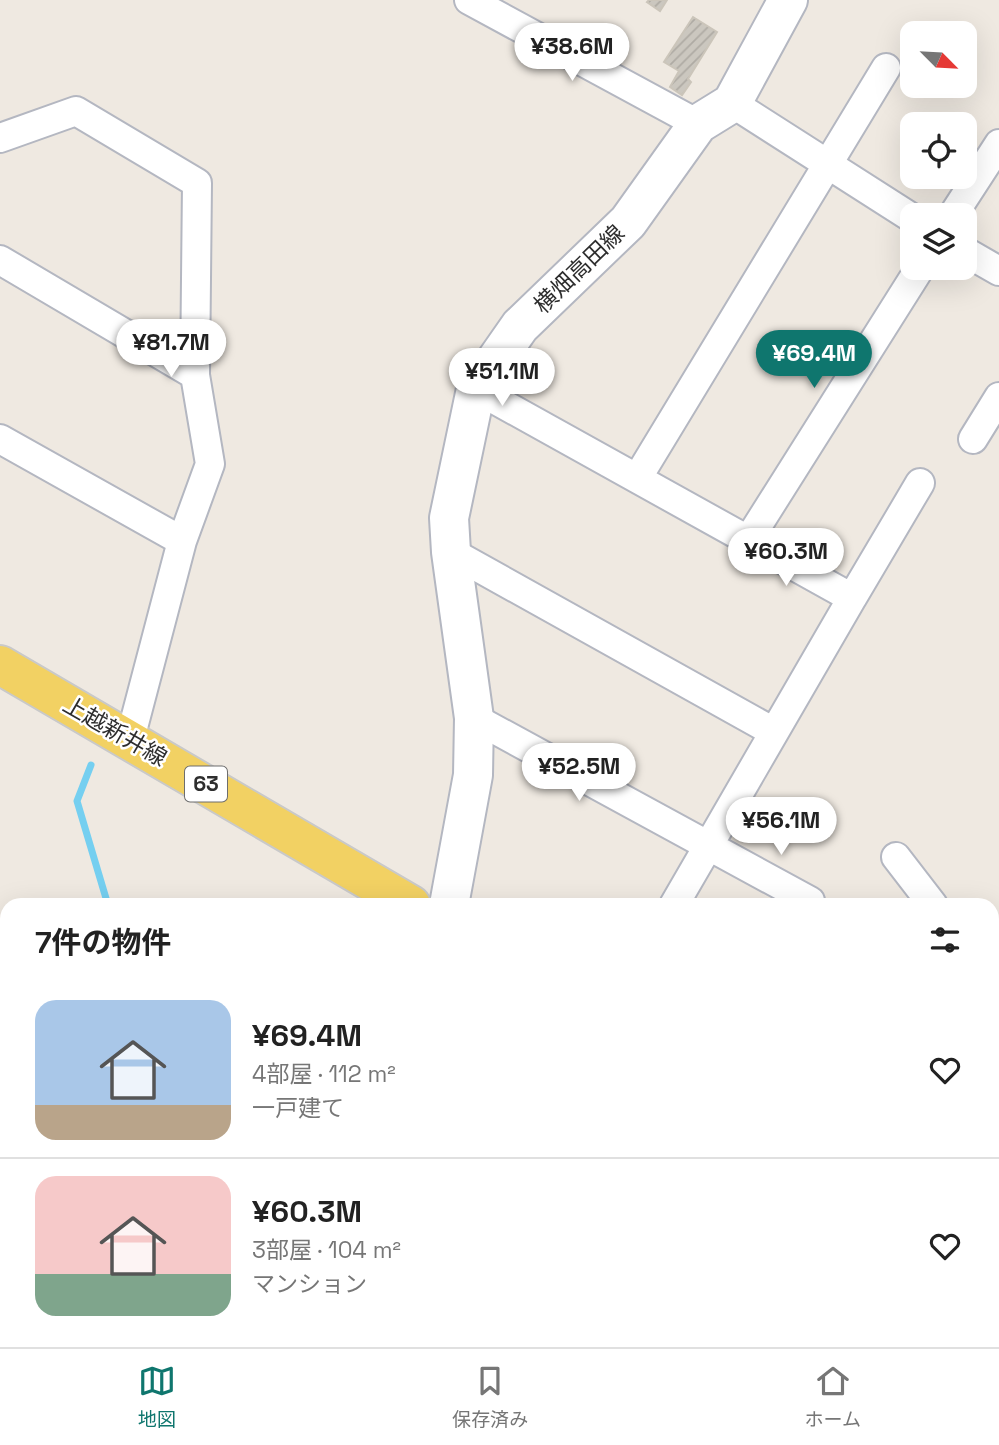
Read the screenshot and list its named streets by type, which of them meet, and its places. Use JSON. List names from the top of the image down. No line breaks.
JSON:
{"streets":{"main road":["横畑高田線","上越新井線","63"]},"north":"bottom right","page":{"price":["¥38.6M","¥81.7M","¥69.4M","¥51.1M","¥60.3M","¥52.5M","¥56.1M"],"heading":"7件の物件","list":[{"name":"¥69.4M","note":"4部屋 · 112 m² · 一戸建て"},{"name":"¥60.3M","note":"3部屋 · 104 m² · マンション"}],"tabs":["地図","保存済み","ホーム"]}}
